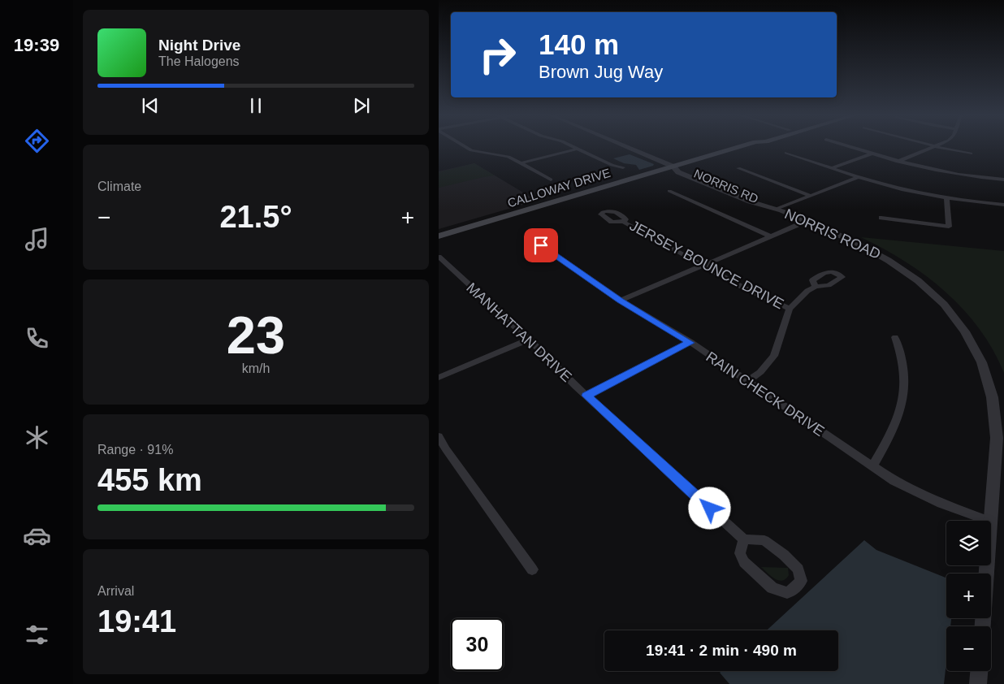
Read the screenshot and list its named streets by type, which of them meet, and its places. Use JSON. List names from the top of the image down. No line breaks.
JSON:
{"streets":{"main road":["CALLOWAY DRIVE"],"street":["NORRIS ROAD","JERSEY BOUNCE DRIVE","MANHATTAN DRIVE","RAIN CHECK DRIVE"]},"crossings":[["CALLOWAY DRIVE","NORRIS ROAD"]],"page":{"tabs":"19:39","turn":["140 m","Brown Jug Way"],"song":["Night Drive","The Halogens"],"tile":["Climate",["23","km/h"],["Range · 91%","455 km"],["Arrival","19:41"]],"heat":["−","21.5°","+"],"map_buttons":["+","−"],"limit":"30","trip":"19:41 · 2 min · 490 m"}}
